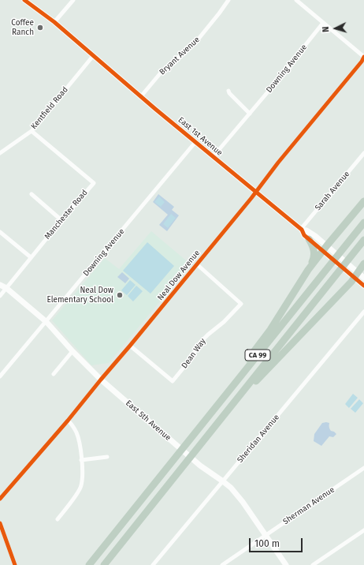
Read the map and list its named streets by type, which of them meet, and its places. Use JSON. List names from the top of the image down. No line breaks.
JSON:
{"streets":{"highway":["CA 99"],"street":["Bryant Avenue","Downing Avenue","Kentfield Road","East 1st Avenue","Sarah Avenue","Manchester Road","Neal Dow Avenue","Dean Way","East 5th Avenue","Sheridan Avenue","Sherman Avenue"]},"crossings":[["Bryant Avenue","East 1st Avenue"],["Downing Avenue","East 1st Avenue"],["Downing Avenue","East 5th Avenue"],["Kentfield Road","East 1st Avenue"],["Kentfield Road","Manchester Road"],["East 1st Avenue","Sarah Avenue"],["East 1st Avenue","Neal Dow Avenue"],["Manchester Road","East 5th Avenue"],["Neal Dow Avenue","Dean Way"],["Neal Dow Avenue","East 5th Avenue"],["East 5th Avenue","Sheridan Avenue"],["East 5th Avenue","Sherman Avenue"]],"places":["Coffee Ranch","Neal Dow Elementary School"],"scale_bar":"100 m","north":"left"}
